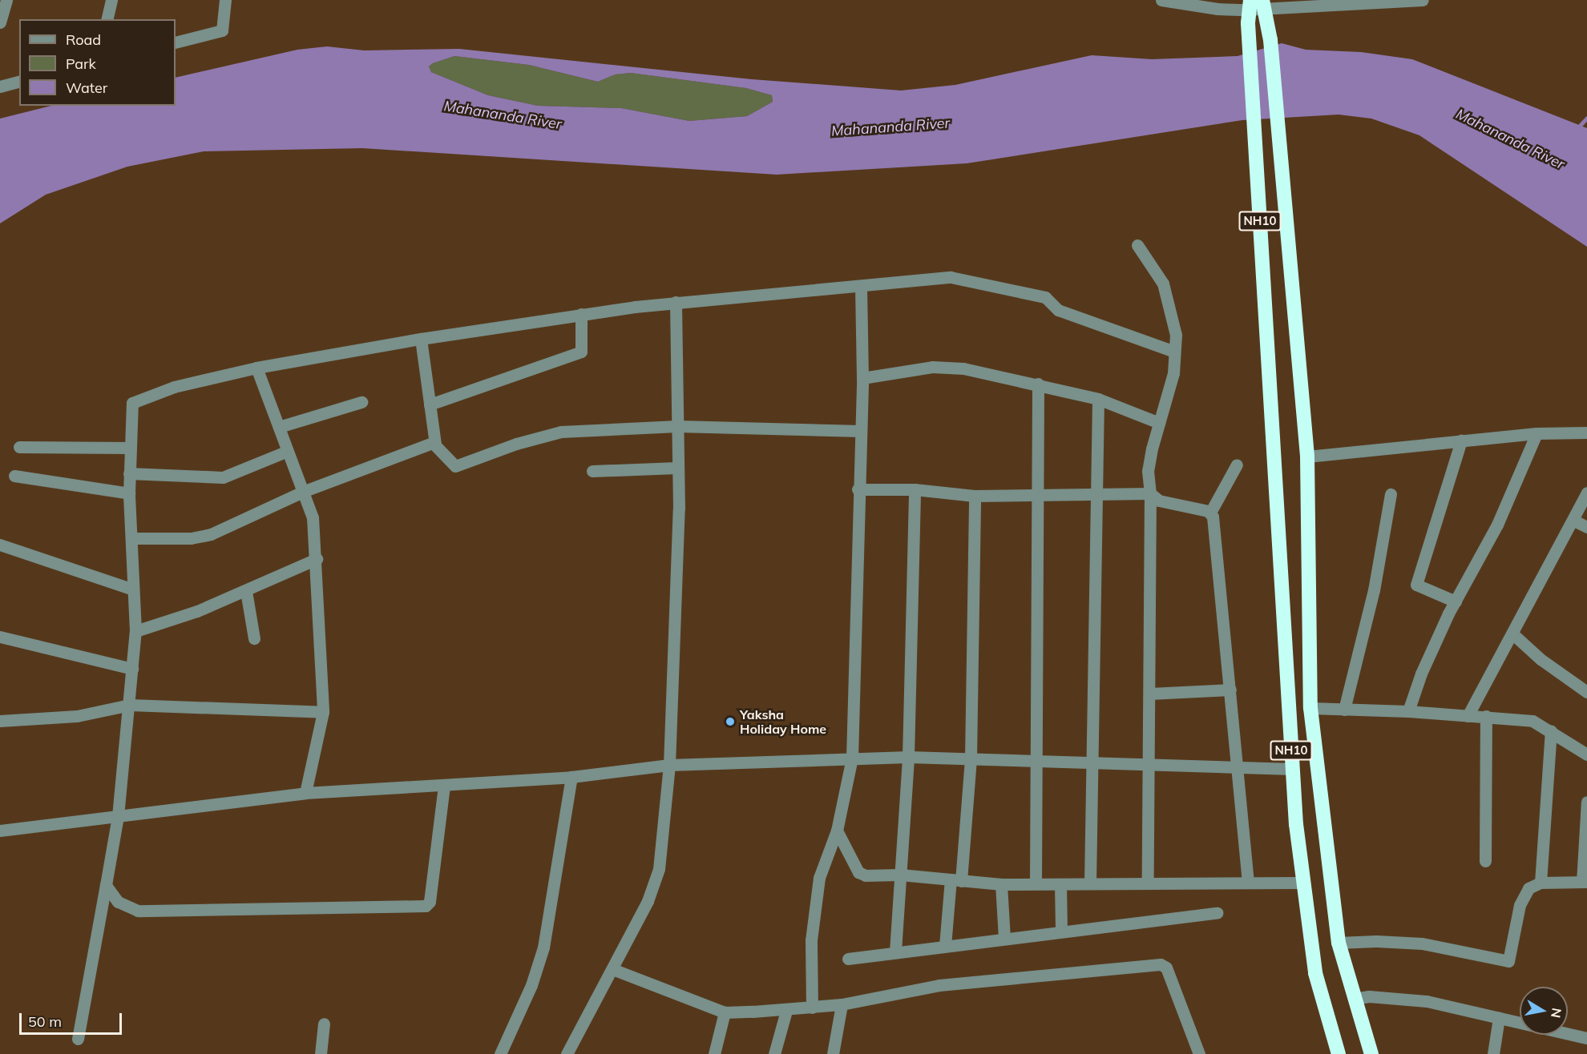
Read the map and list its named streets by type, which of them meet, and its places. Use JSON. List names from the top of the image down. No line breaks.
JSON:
{"streets":{"highway":["NH10"]},"water":["Mahananda River"],"places":["Yaksha Holiday Home"],"legend":["Road","Park","Water"],"scale_bar":"50 m","north":"right"}
